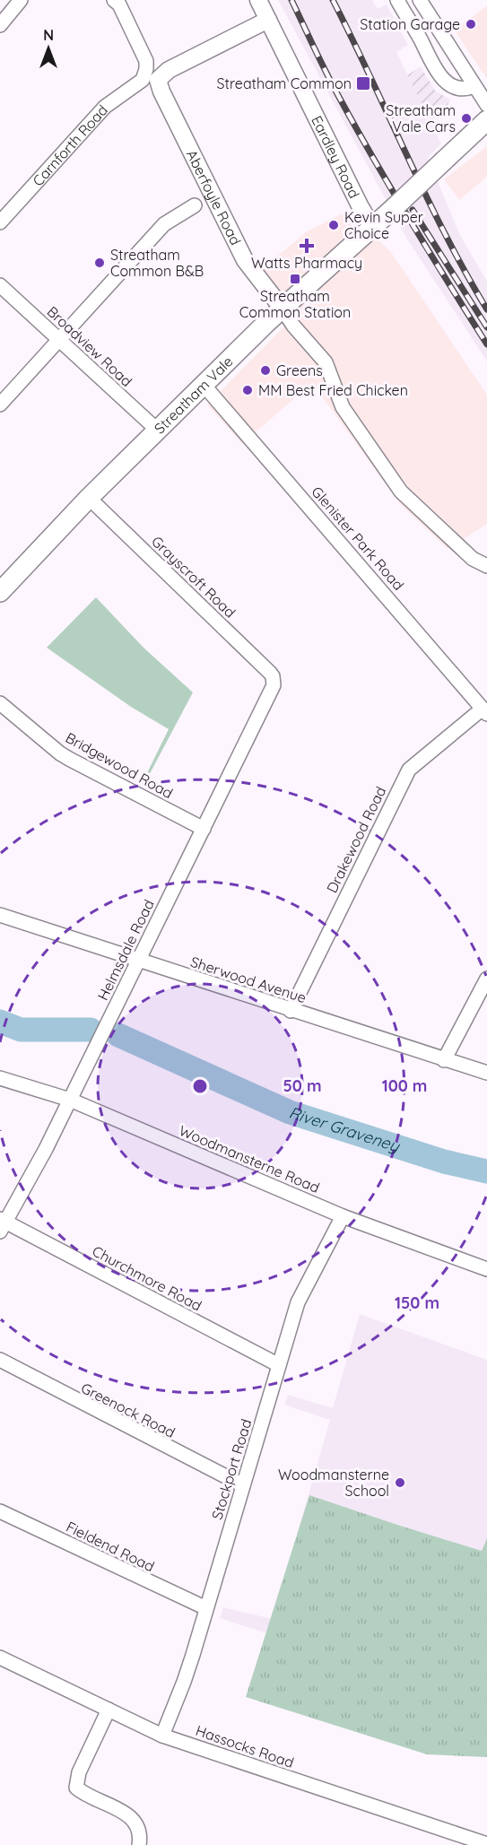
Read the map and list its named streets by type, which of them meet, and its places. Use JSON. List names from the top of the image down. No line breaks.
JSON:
{"streets":{"main road":["Streatham Vale"],"street":["Carnforth Road","Eardley Road","Aberfoyle Road","Broadview Road","Glenister Park Road","Grayscroft Road","Bridgewood Road","Drakewood Road","Helmsdale Road","Sherwood Avenue","Woodmansterne Road","Churchmore Road","Greenock Road","Stockport Road","Fieldend Road","Hassocks Road"]},"crossings":[["Carnforth Road","Eardley Road"],["Carnforth Road","Aberfoyle Road"],["Eardley Road","Streatham Vale"],["Aberfoyle Road","Streatham Vale"],["Broadview Road","Streatham Vale"],["Streatham Vale","Glenister Park Road"],["Streatham Vale","Grayscroft Road"],["Glenister Park Road","Drakewood Road"],["Grayscroft Road","Helmsdale Road"],["Bridgewood Road","Helmsdale Road"],["Drakewood Road","Sherwood Avenue"],["Helmsdale Road","Sherwood Avenue"],["Helmsdale Road","Woodmansterne Road"],["Helmsdale Road","Churchmore Road"],["Woodmansterne Road","Stockport Road"],["Churchmore Road","Stockport Road"],["Greenock Road","Stockport Road"],["Stockport Road","Fieldend Road"],["Stockport Road","Hassocks Road"]],"water":["River Graveney"],"places":{"other":["Station Garage","Streatham Vale Cars","Kevin Super Choice","Streatham Common B&B","Greens","MM Best Fried Chicken","Woodmansterne School"],"transit":["Streatham Common","Streatham Common Station"],"health":["Watts Pharmacy"]},"north":"top","rings":["50 m","100 m","150 m"]}
